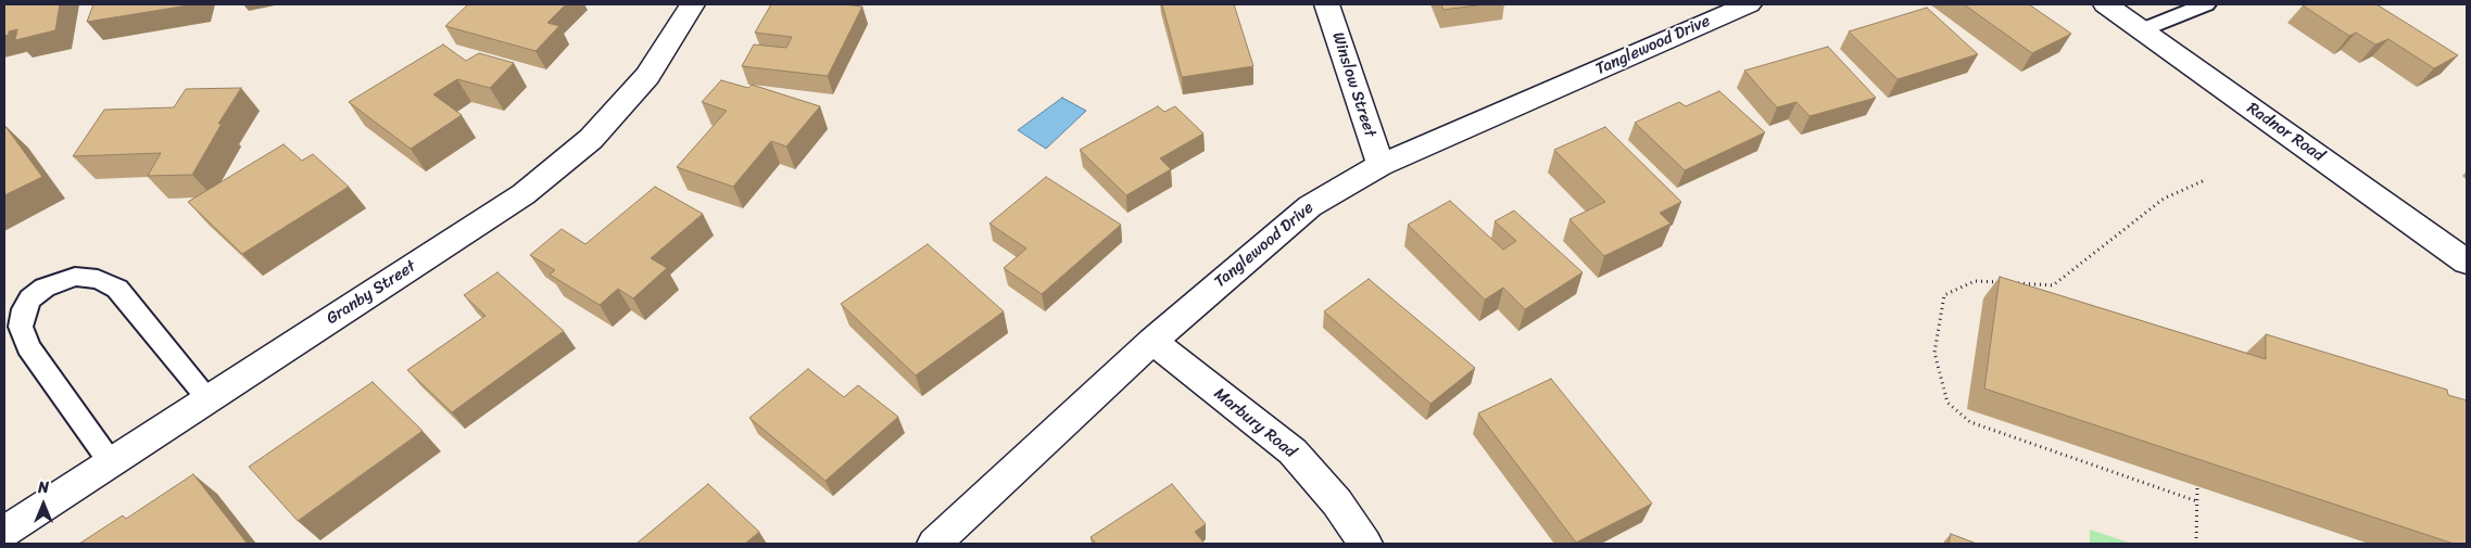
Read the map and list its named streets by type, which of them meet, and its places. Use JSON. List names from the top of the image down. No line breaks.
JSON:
{"streets":{"street":["Tanglewood Drive","Winslow Street","Radnor Road","Granby Street","Marbury Road"]},"crossings":[["Tanglewood Drive","Winslow Street"],["Tanglewood Drive","Marbury Road"]],"north":"top"}
